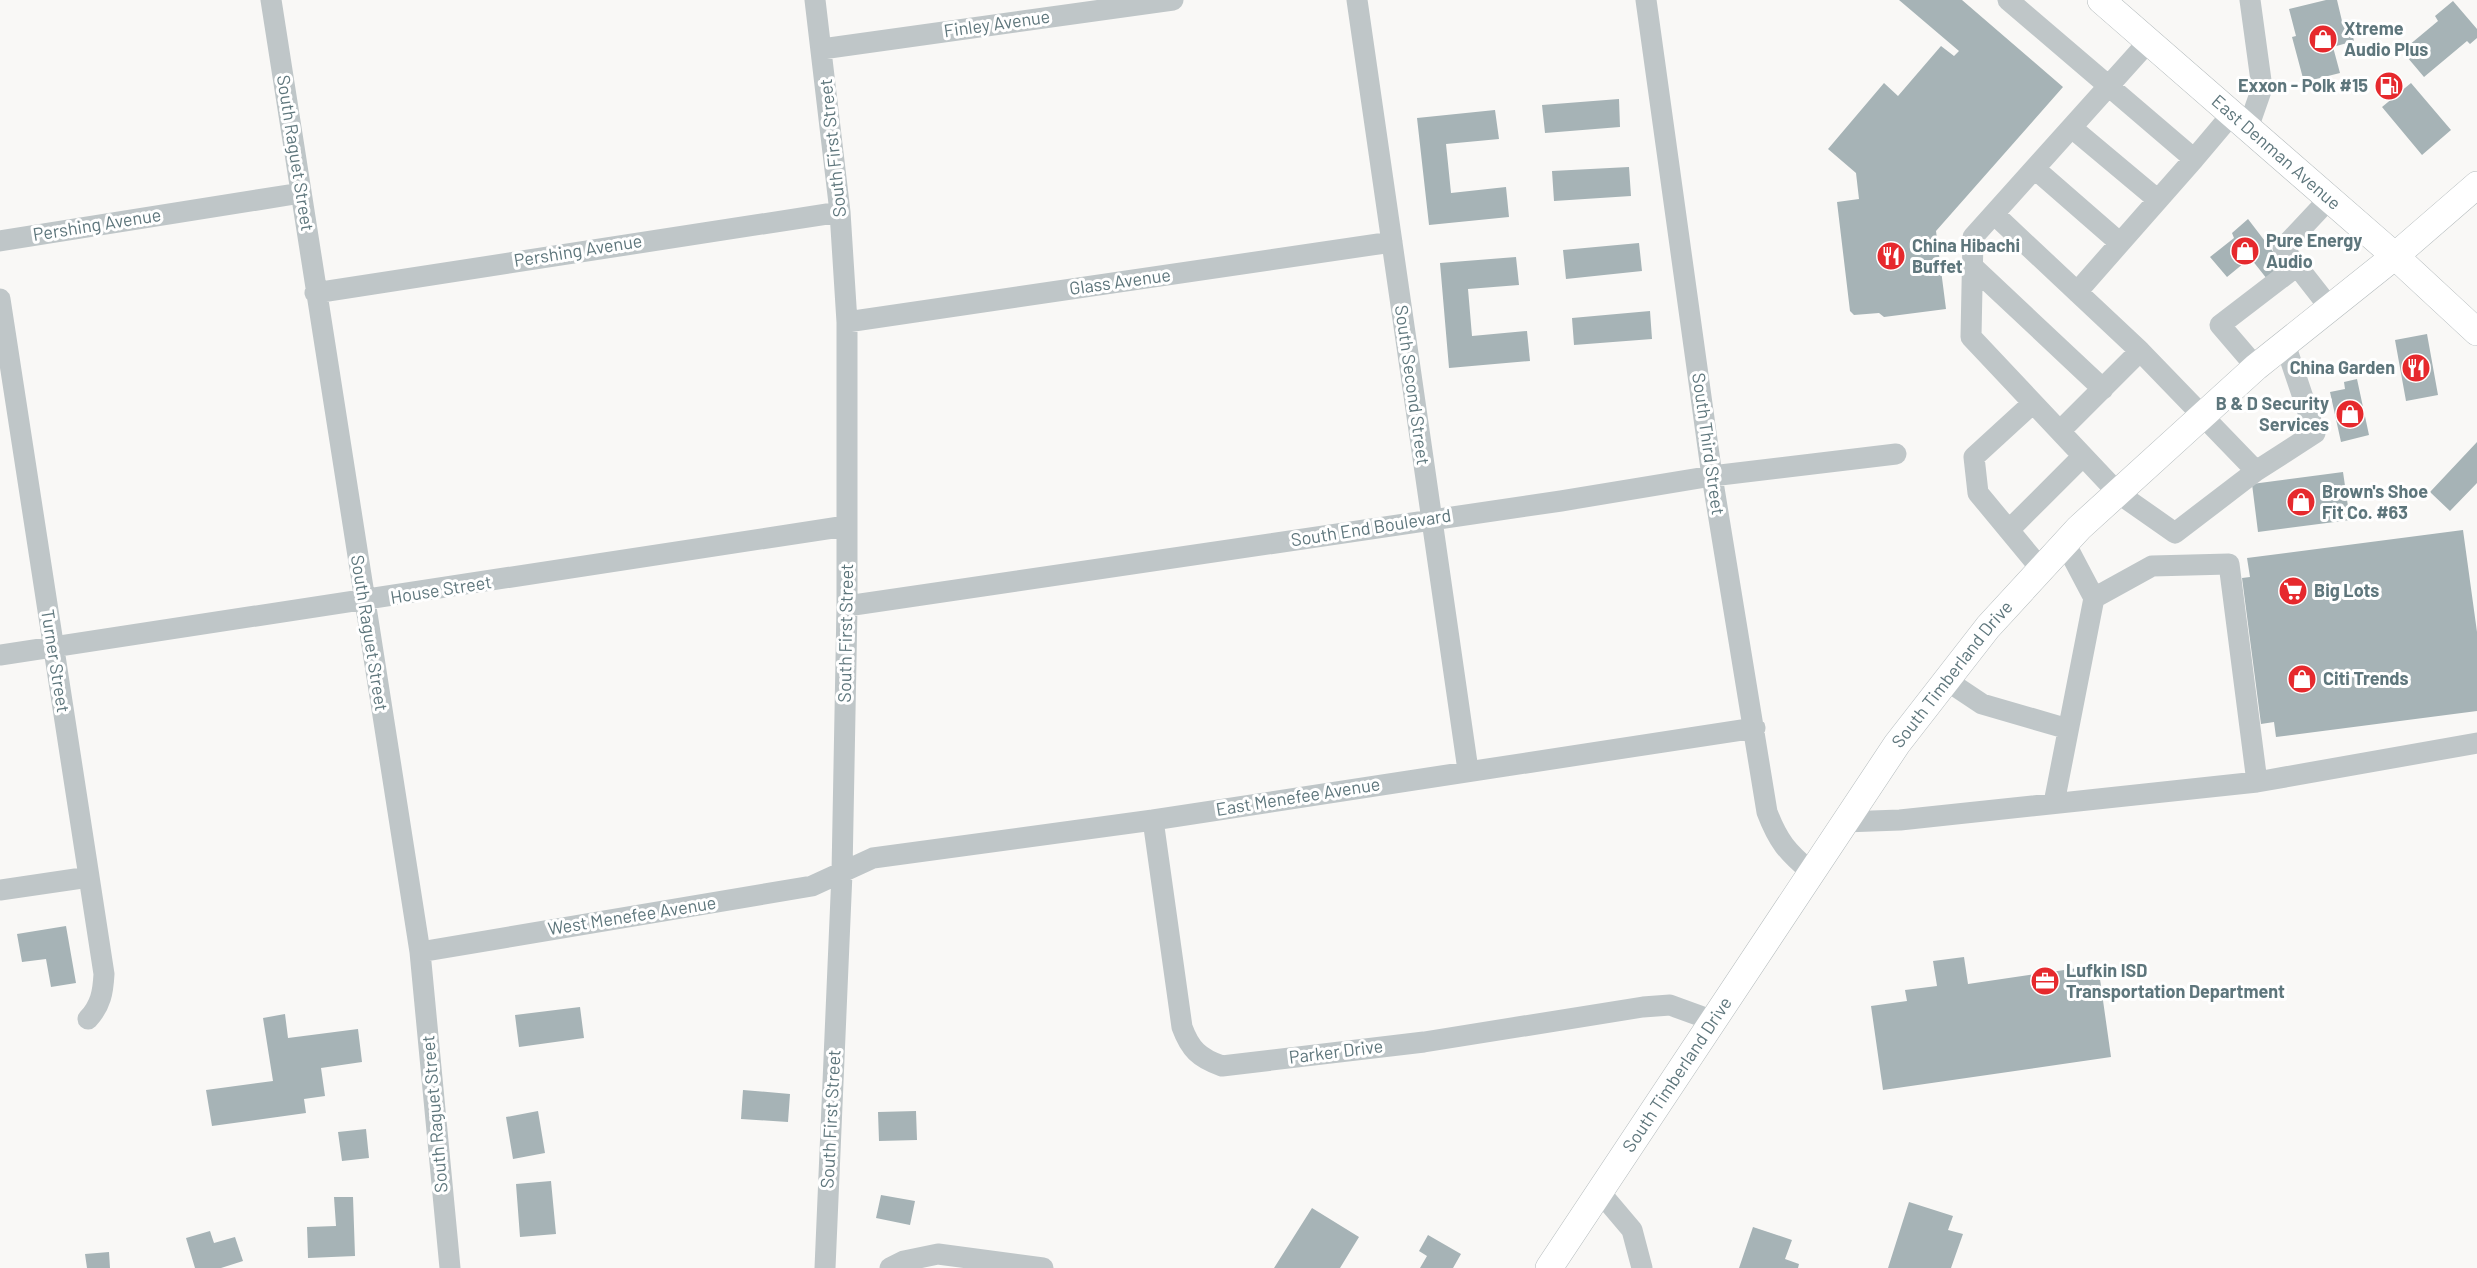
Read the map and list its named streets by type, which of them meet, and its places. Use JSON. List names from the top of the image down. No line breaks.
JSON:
{"streets":{"main road":["East Denman Avenue","South Timberland Drive"],"street":["Finley Avenue","South First Street","South Raguet Street","Pershing Avenue","Glass Avenue","South Second Street","South Third Street","South End Boulevard","House Street","Turner Street","East Menefee Avenue","West Menefee Avenue","Parker Drive"]},"crossings":[["Finley Avenue","South First Street"],["South First Street","Pershing Avenue"],["South First Street","Glass Avenue"],["South First Street","South End Boulevard"],["South First Street","House Street"],["South First Street","East Menefee Avenue"],["South First Street","West Menefee Avenue"],["South Raguet Street","Pershing Avenue"],["South Raguet Street","House Street"],["South Raguet Street","West Menefee Avenue"],["East Denman Avenue","South Timberland Drive"],["Glass Avenue","South Second Street"],["South Second Street","South End Boulevard"],["South Second Street","East Menefee Avenue"],["South Third Street","South End Boulevard"],["South Third Street","South Timberland Drive"],["South Third Street","East Menefee Avenue"],["House Street","Turner Street"],["South Timberland Drive","Parker Drive"],["East Menefee Avenue","West Menefee Avenue"],["East Menefee Avenue","Parker Drive"]],"places":{"shop":["Xtreme Audio Plus","Pure Energy Audio","B & D Security Services","Brown's Shoe Fit Co. #63","Citi Trends"],"fuel station":["Exxon - Polk #15"],"restaurant":["China Hibachi Buffet","China Garden"],"supermarket":["Big Lots"],"office":["Lufkin ISD Transportation Department"]}}
